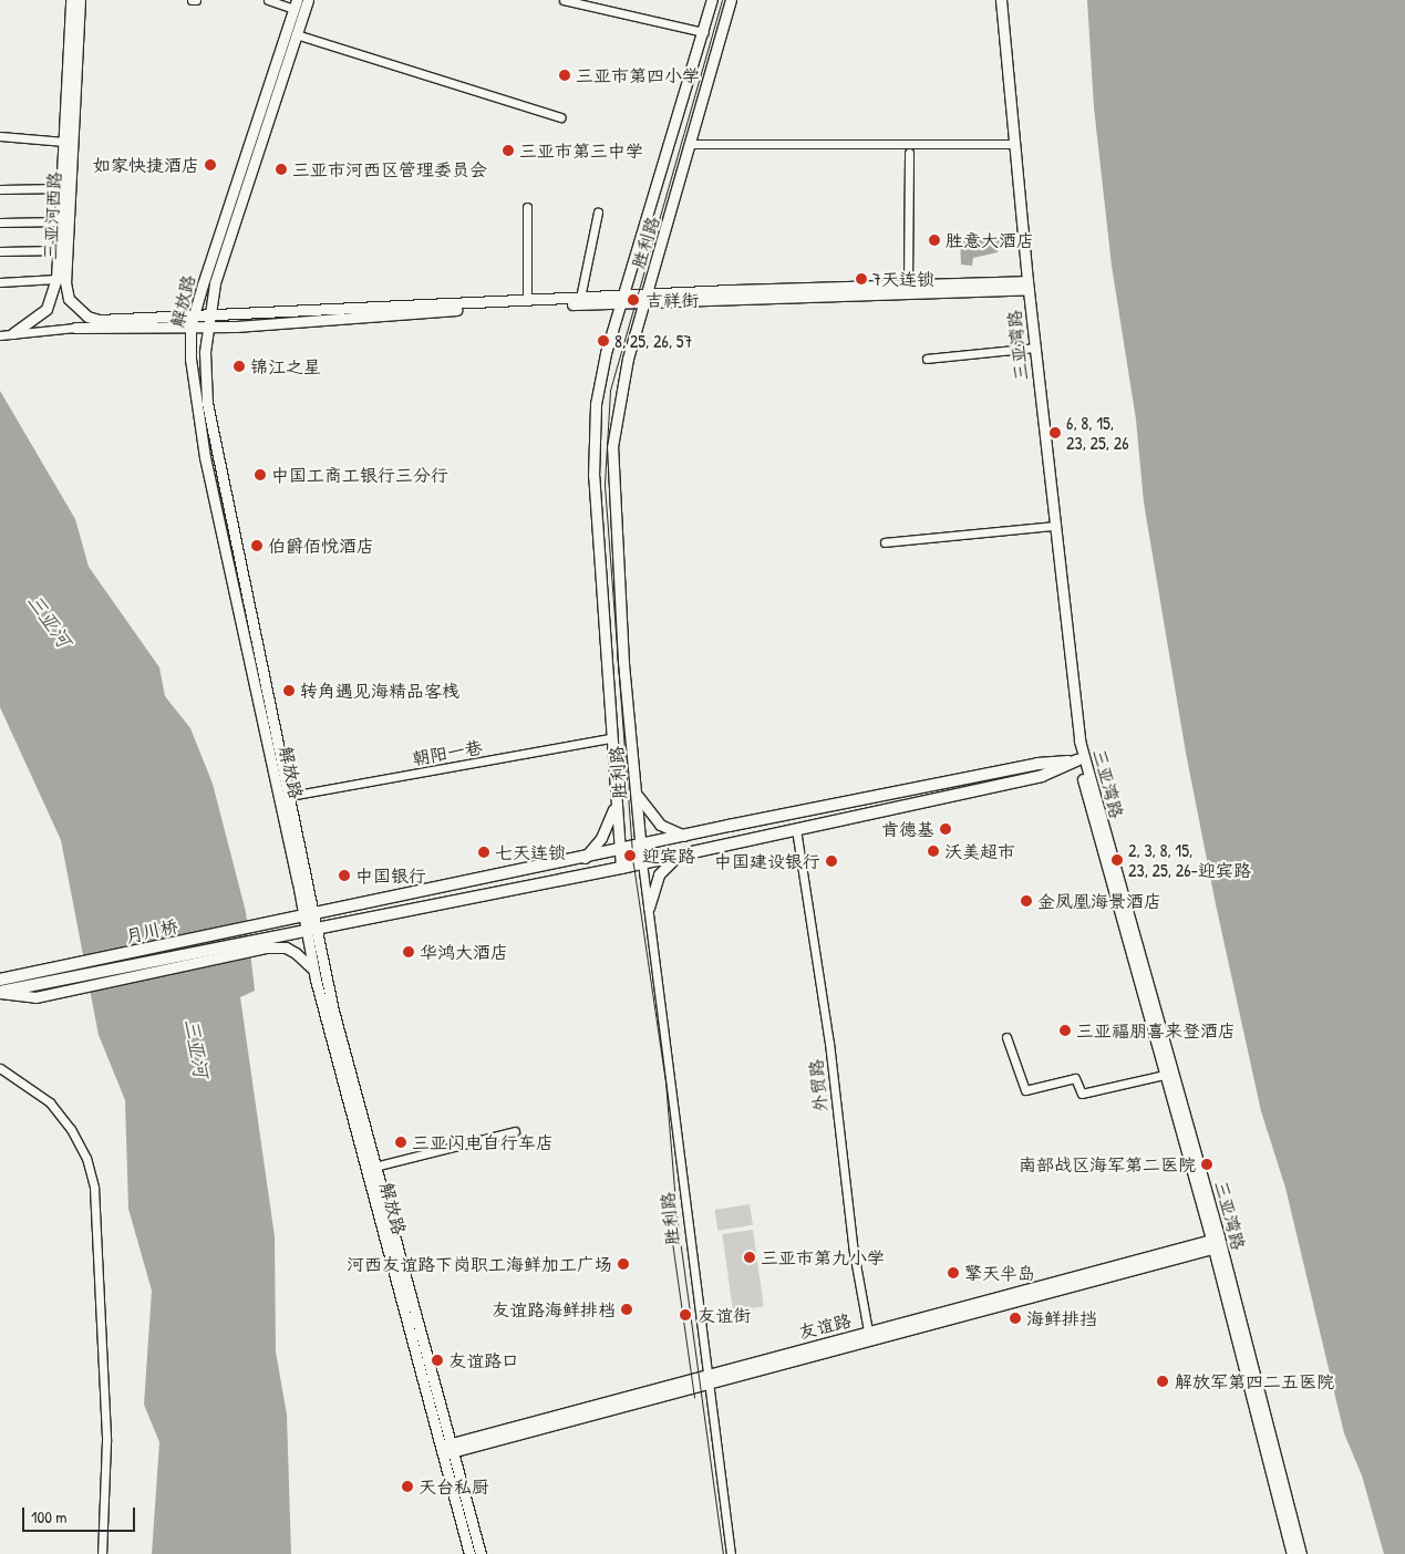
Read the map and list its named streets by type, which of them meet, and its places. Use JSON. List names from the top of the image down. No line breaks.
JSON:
{"streets":{"highway":["月川桥"],"main road":["三亚河西路","胜利路","解放路","三亚湾路","友谊路"],"street":["朝阳一巷","外贸路"]},"crossings":[["三亚河西路","解放路"],["胜利路","朝阳一巷"],["胜利路","友谊路"],["解放路","朝阳一巷"],["解放路","月川桥"],["解放路","友谊路"],["三亚湾路","友谊路"],["外贸路","友谊路"]],"water":["三亚河"],"places":["三亚市第四小学","三亚市第三中学","如家快捷酒店","三亚市河西区管理委员会","胜意大酒店","7天连锁","吉祥街","8, 25, 26, 57","锦江之星","6, 8, 15, 23, 25, 26","中国工商工银行三分行","伯爵佰悦酒店","转角遇见海精品客栈","肯德基","沃美超市","七天连锁","迎宾路","2, 3, 8, 15, 23, 25, 26-迎宾路","中国建设银行","中国银行","金凤凰海景酒店","华鸿大酒店","三亚福朋喜来登酒店","三亚闪电自行车店","南部战区海军第二医院","三亚市第九小学","河西友谊路下岗职工海鲜加工广场","擎天半岛","友谊路海鲜排档","友谊街","海鲜排挡","友谊路口","解放军第四二五医院","天台私厨"],"scale_bar":"100 m"}
